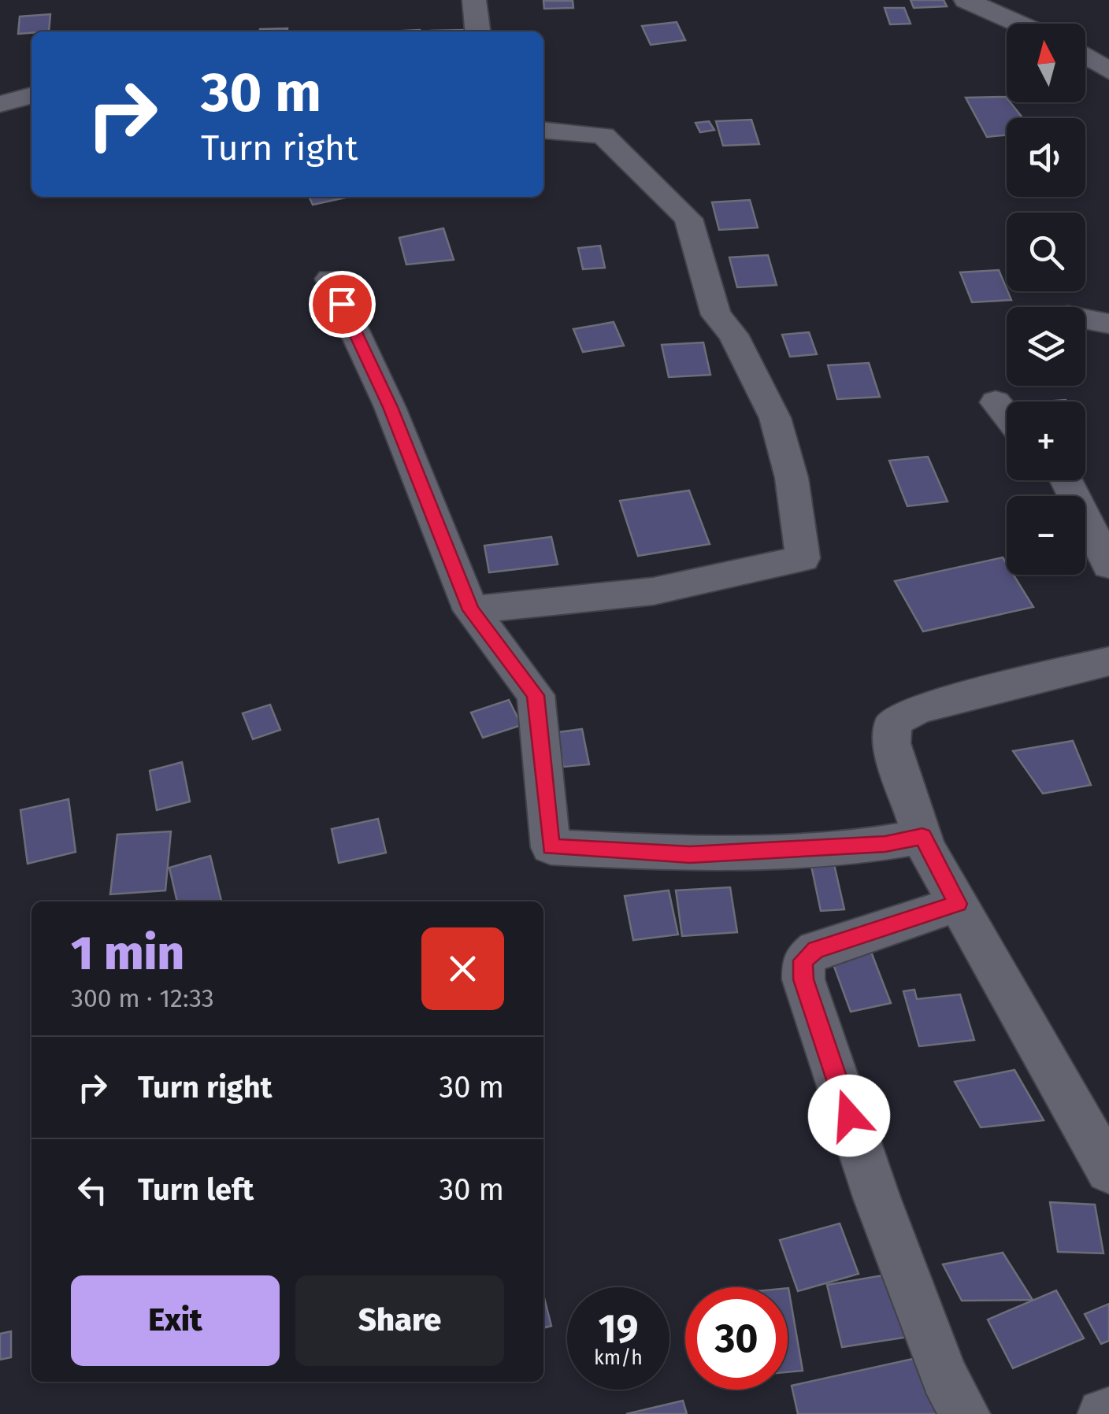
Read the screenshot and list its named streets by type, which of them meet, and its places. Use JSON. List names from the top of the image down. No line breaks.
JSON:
{"north":"top","page":{"map_buttons":["+","−"],"turn":["30 m","Turn right"],"heading":["1 min","300 m · 12:33"],"list":[{"name":"Turn right","value":"30 m"},{"name":"Turn left","value":"30 m"}],"buttons":["Exit","Share"],"speed":"19 km/h","limit":"30"}}
